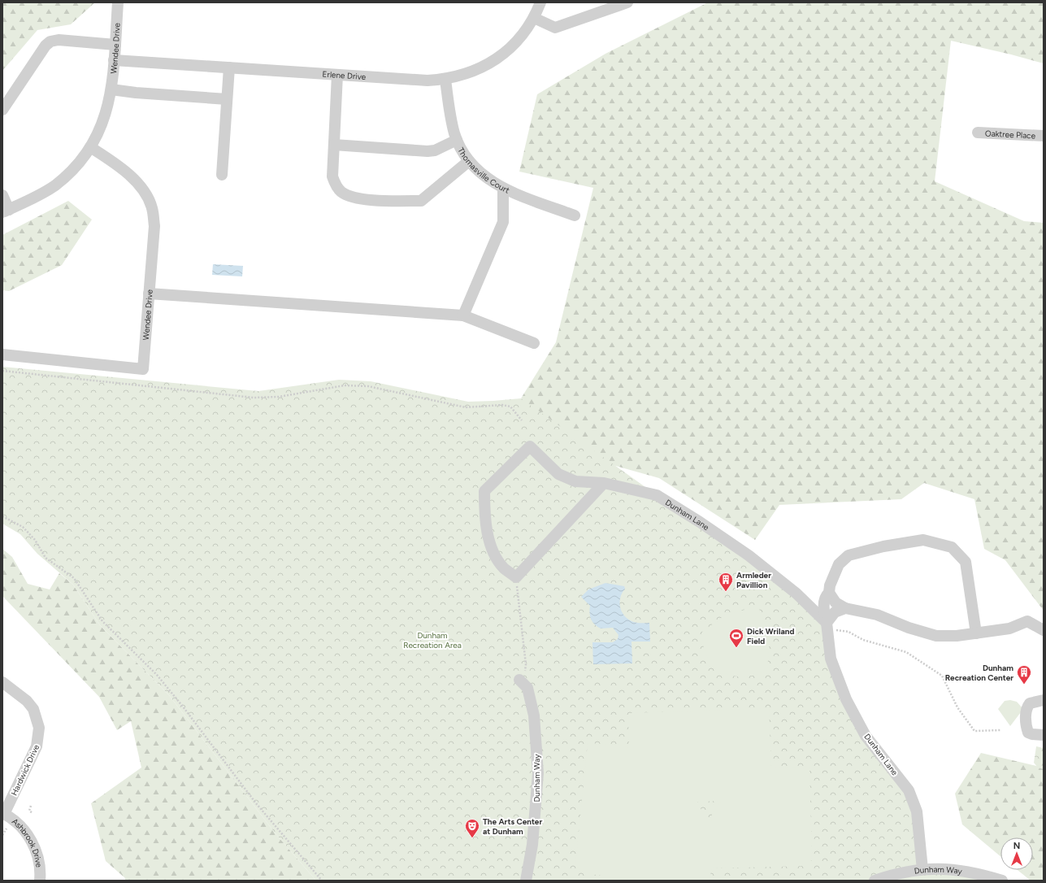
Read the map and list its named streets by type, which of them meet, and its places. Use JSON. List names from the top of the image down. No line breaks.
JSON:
{"streets":{"street":["Wendee Drive","Erlene Drive","Oaktree Place","Thomasville Court","Dunham Lane","Hardwick Drive","Dunham Way","Ashbrook Drive"]},"crossings":[["Wendee Drive","Erlene Drive"],["Erlene Drive","Thomasville Court"],["Dunham Lane","Dunham Way"],["Hardwick Drive","Ashbrook Drive"]],"parks":["Dunham Recreation Area"],"places":{"building":["Armleder Pavillion","Dunham Recreation Center"],"sports":["Dick Wriland Field"],"theatre":["The Arts Center at Dunham"]},"north":"top"}
